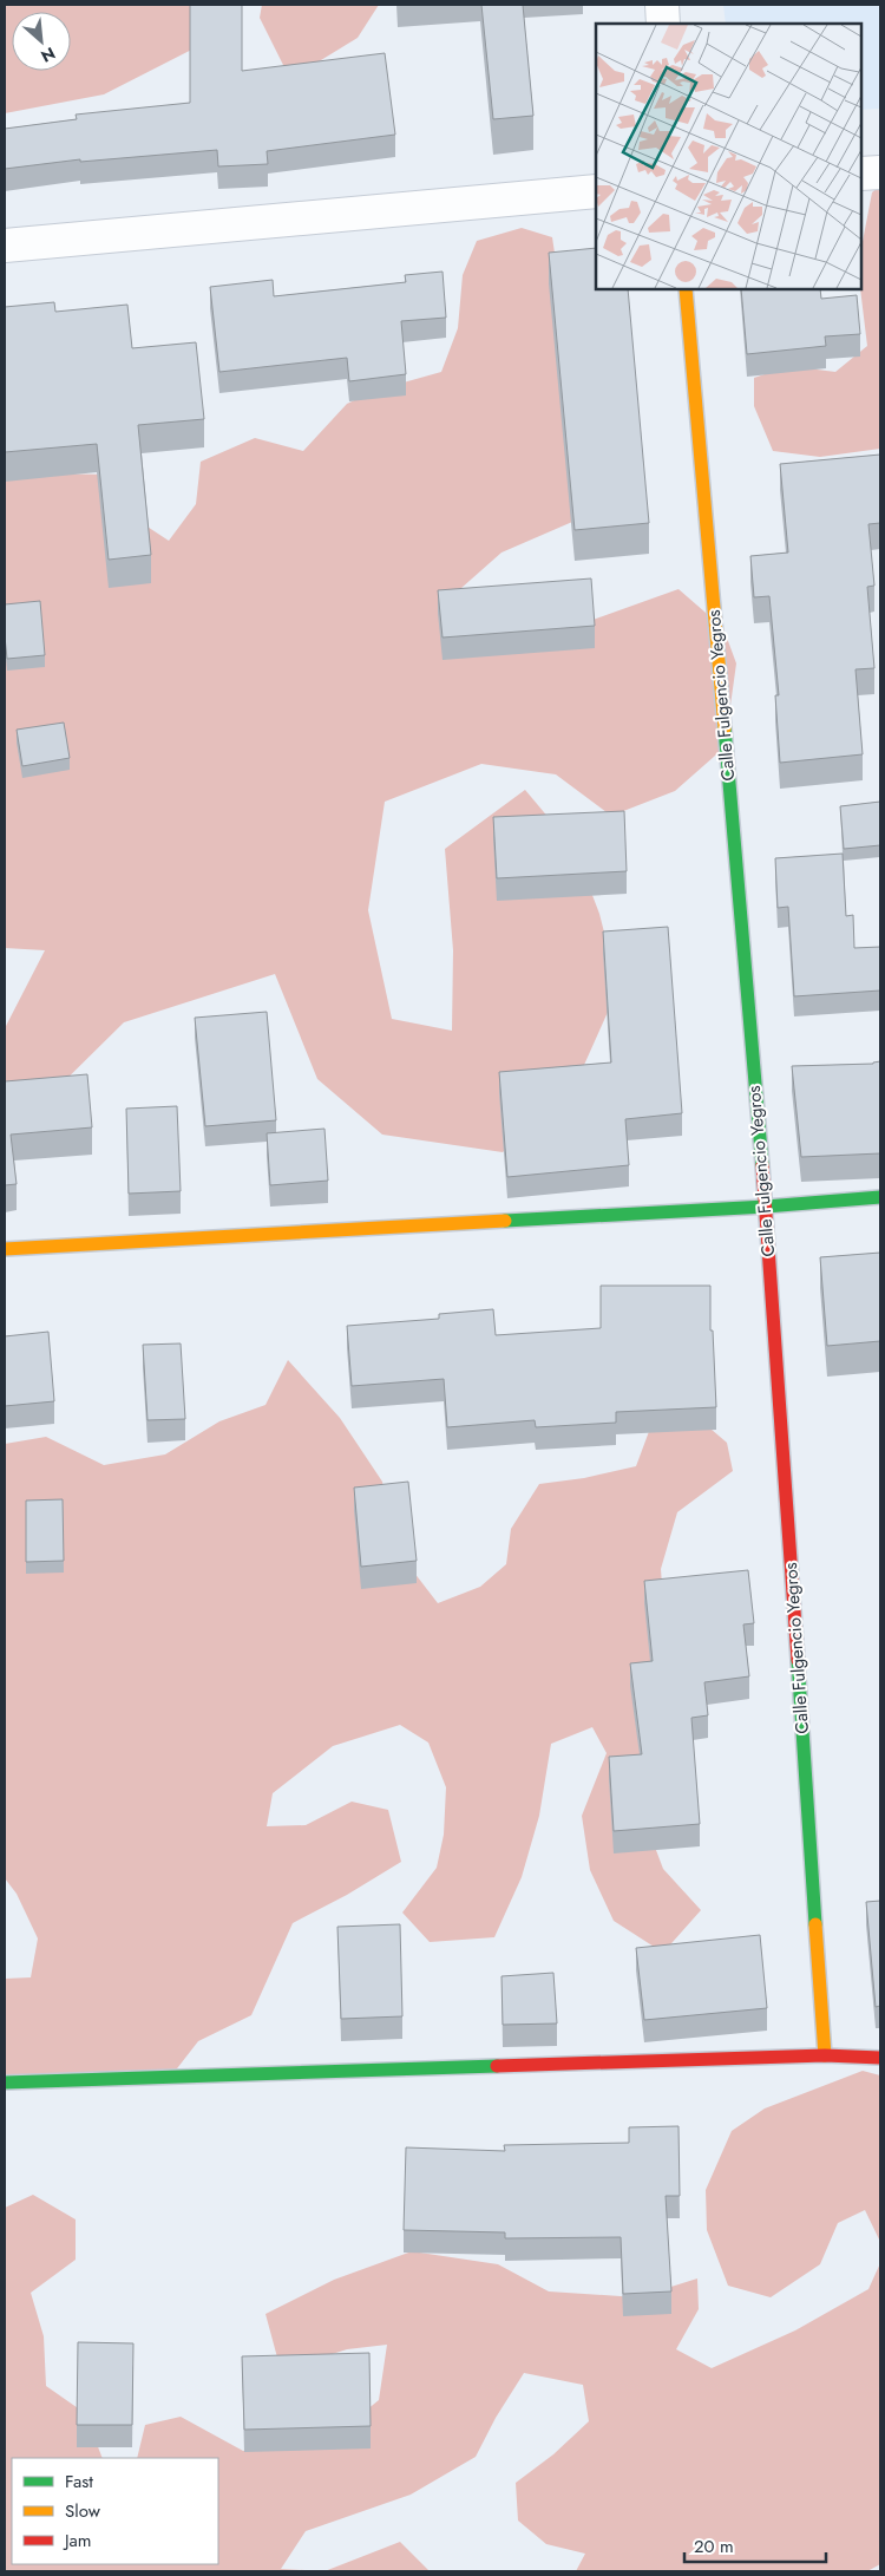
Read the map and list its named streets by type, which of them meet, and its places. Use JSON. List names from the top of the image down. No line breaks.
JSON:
{"streets":{"street":["Calle Fulgencio Yegros"]},"legend":["Fast","Slow","Jam"],"scale_bar":"20 m","north":"bottom right"}
